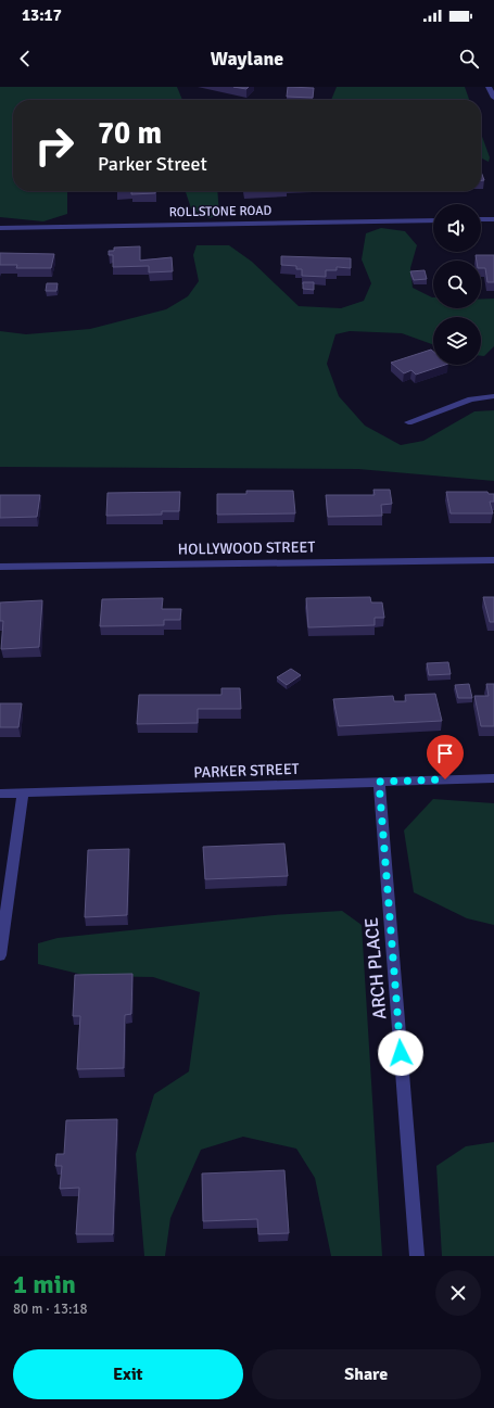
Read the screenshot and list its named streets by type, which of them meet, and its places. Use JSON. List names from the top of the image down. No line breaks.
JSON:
{"streets":{"street":["ROLLSTONE ROAD","HOLLYWOOD STREET","PARKER STREET","ARCH PLACE"]},"crossings":[["PARKER STREET","ARCH PLACE"]],"page":{"status":"13:17","header":"Waylane","turn":["70 m","Parker Street"],"heading":["1 min","80 m · 13:18"],"buttons":["Exit","Share"]}}
